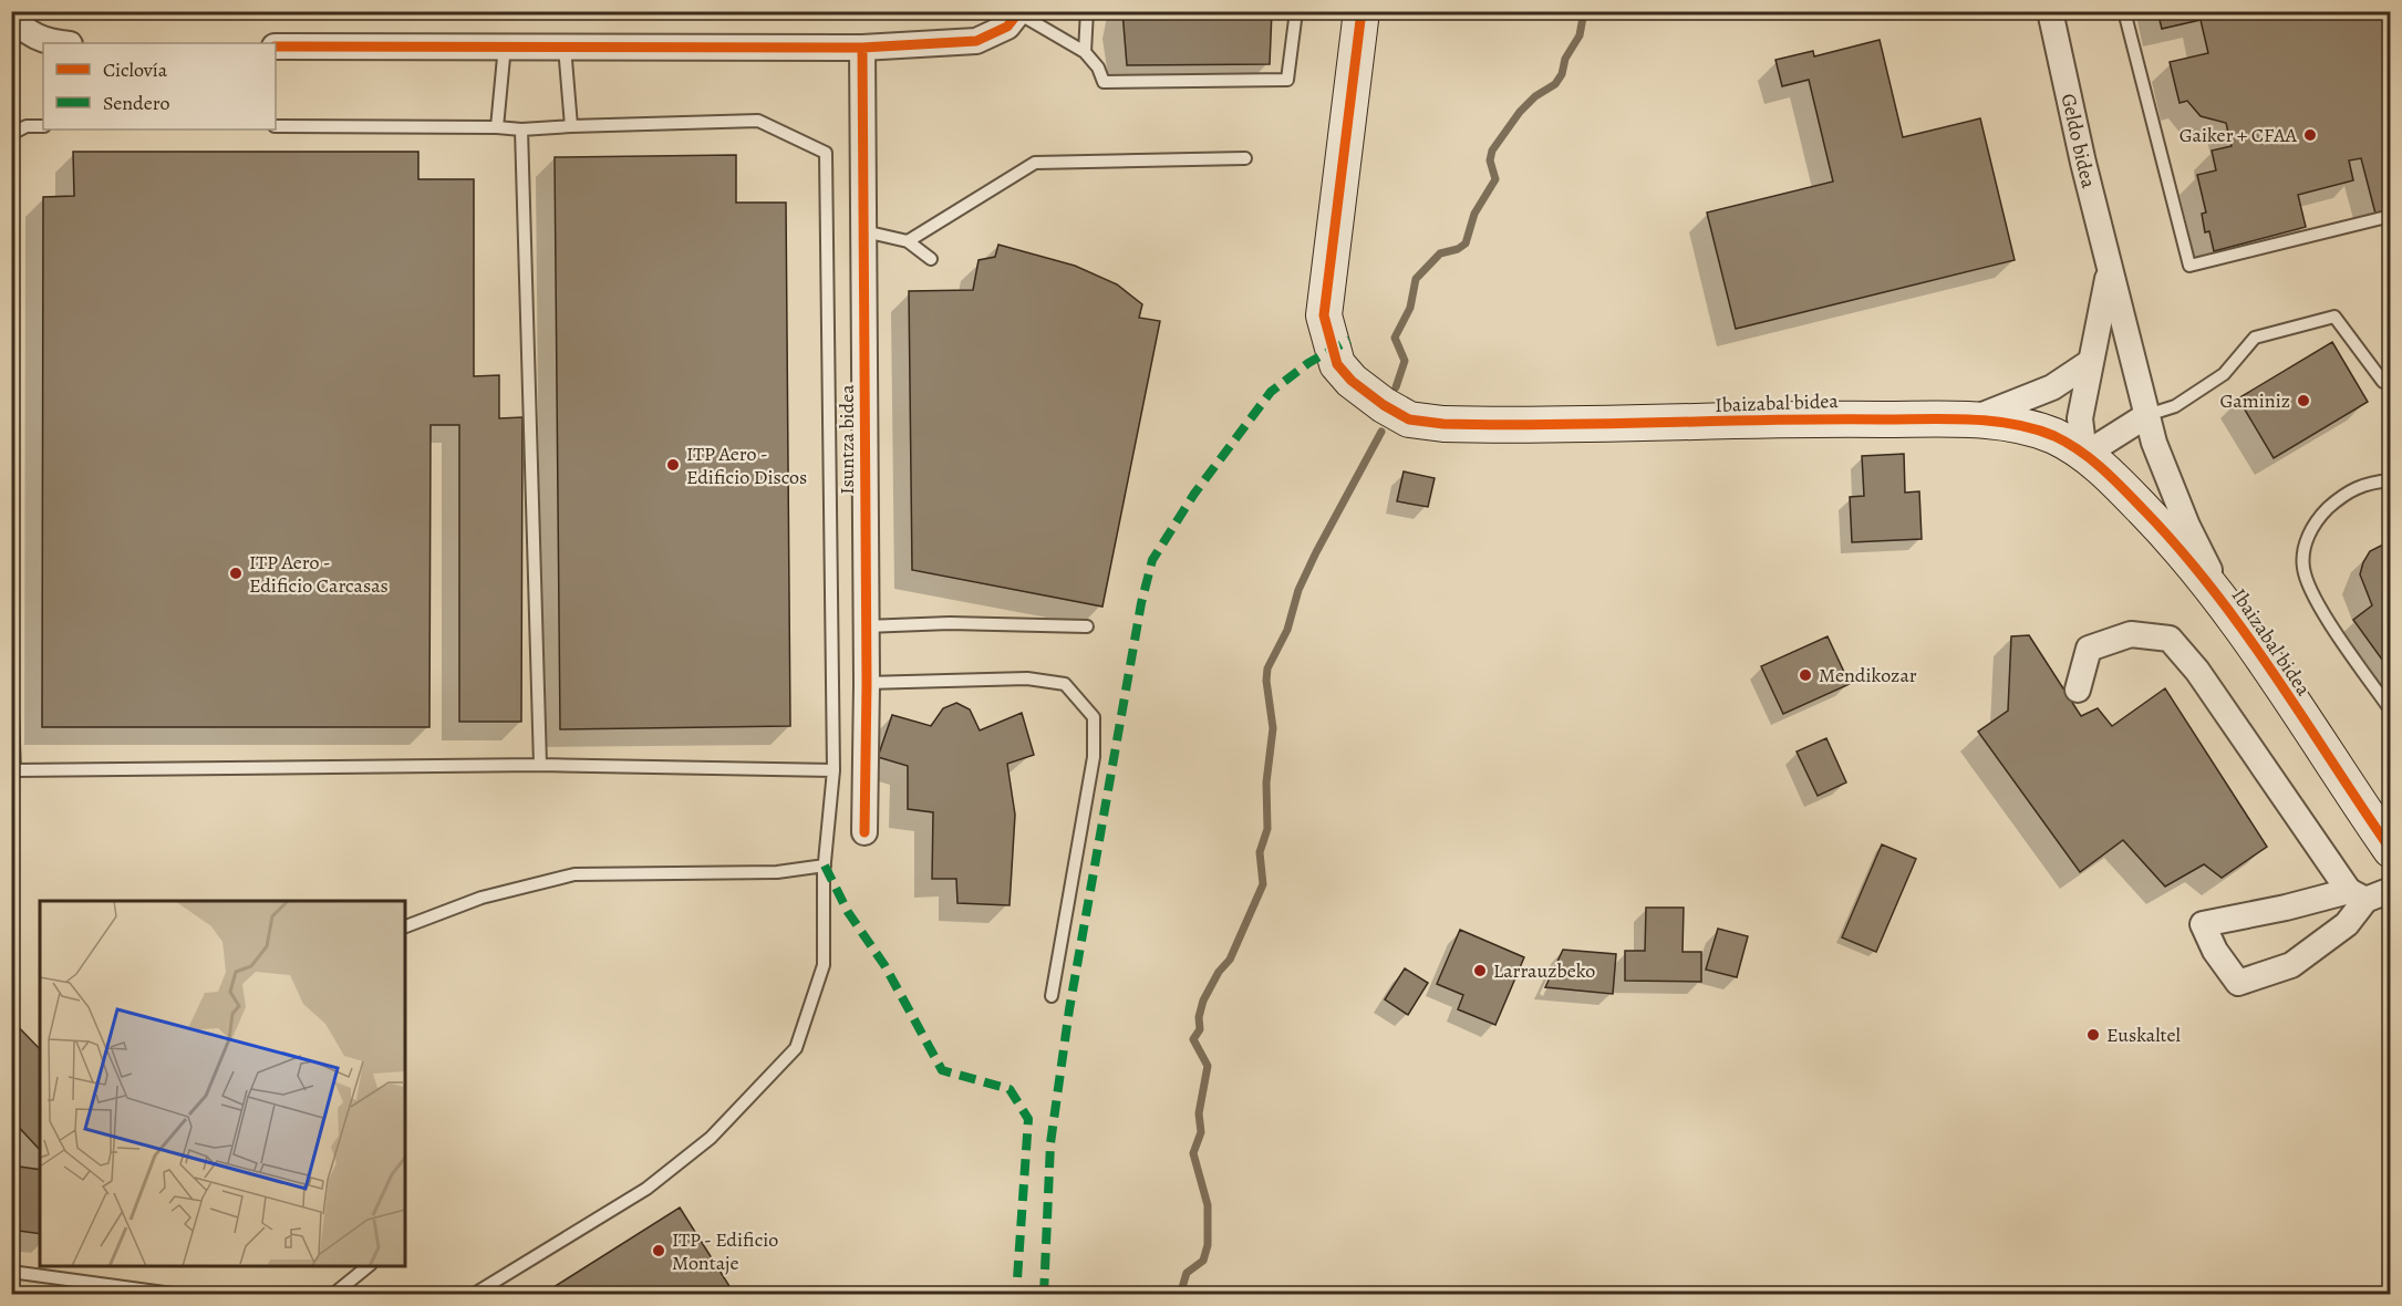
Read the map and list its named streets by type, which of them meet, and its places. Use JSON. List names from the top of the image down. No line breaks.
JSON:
{"streets":{"street":["Geldo bidea","Ibaizabal bidea","Isuntza bidea"]},"crossings":[["Geldo bidea","Ibaizabal bidea"]],"places":["Gaiker + CFAA","Gaminiz","ITP Aero - Edificio Discos","ITP Aero - Edificio Carcasas","Mendikozar","Larrauzbeko","Euskaltel","ITP - Edificio Montaje"],"legend":["Ciclovía","Sendero"]}
